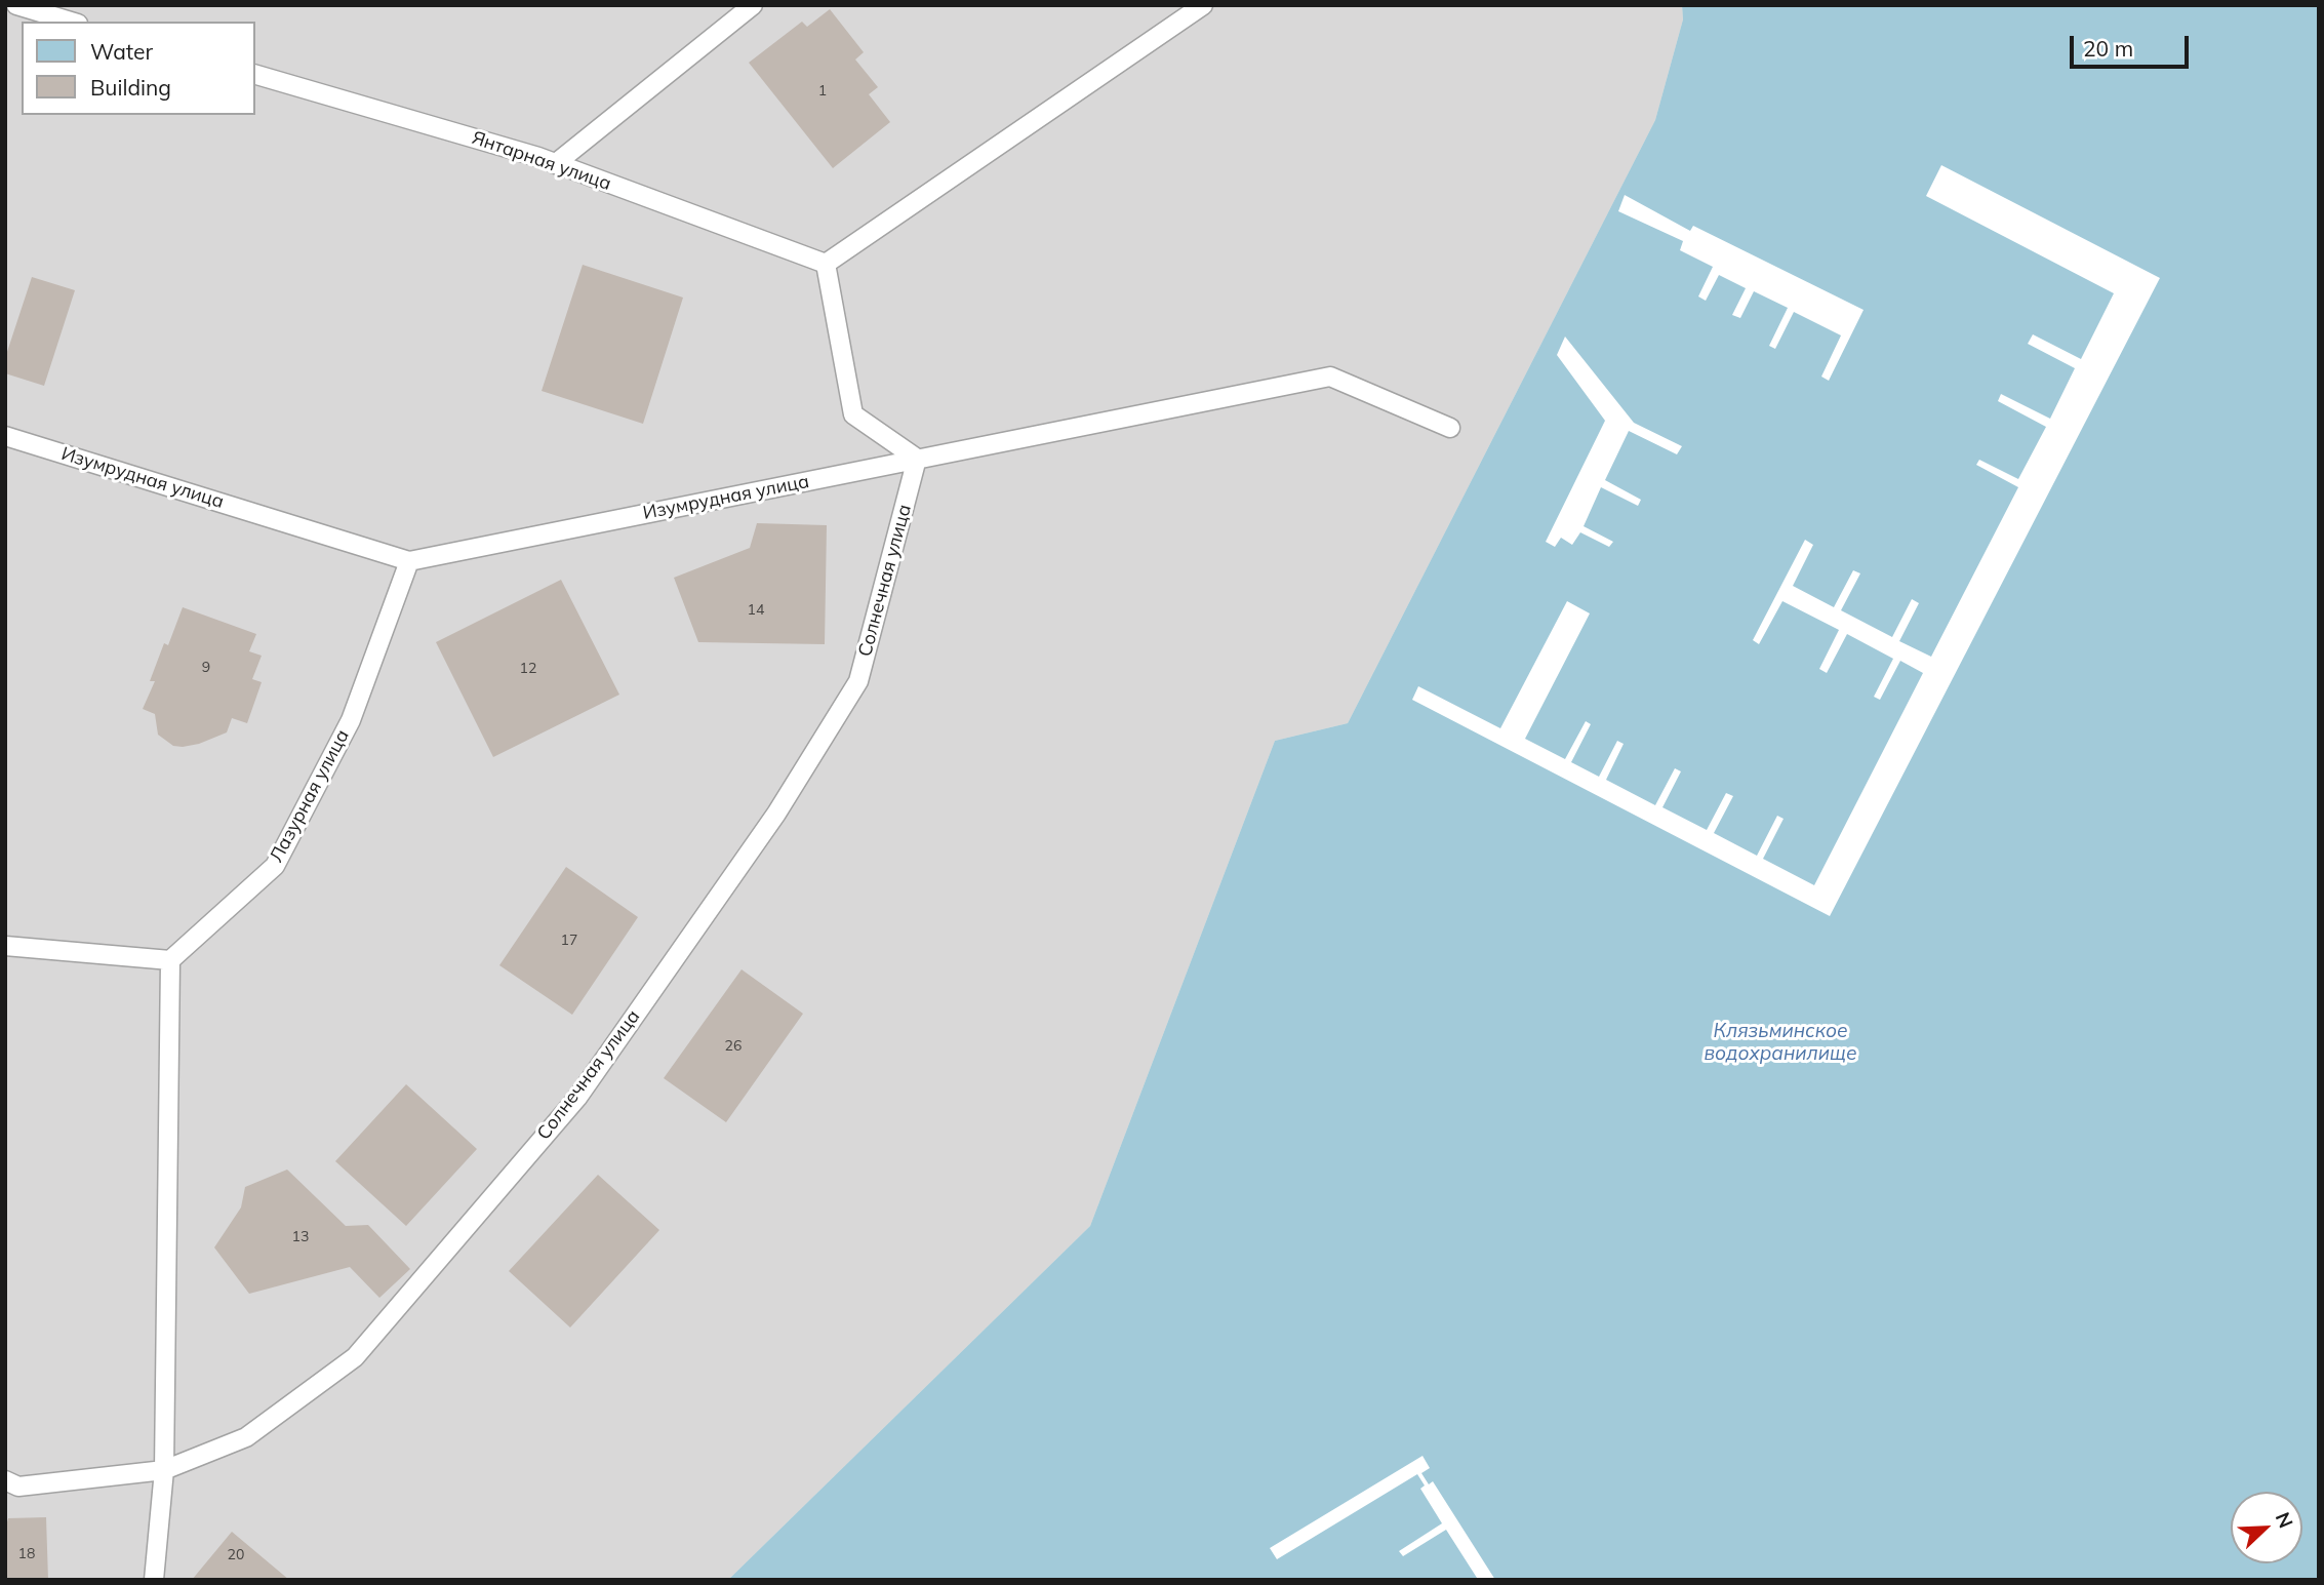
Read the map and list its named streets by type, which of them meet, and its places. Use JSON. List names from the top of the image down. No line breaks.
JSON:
{"streets":{"lane":["Янтарная улица","Изумрудная улица","Солнечная улица","Лазурная улица"]},"crossings":[["Изумрудная улица","Солнечная улица"],["Изумрудная улица","Лазурная улица"]],"water":["Клязьминское водохранилище"],"house_numbers":["1","14","9","12","17","26","13","18","20"],"legend":["Water","Building"],"scale_bar":"20 m","north":"top right"}
